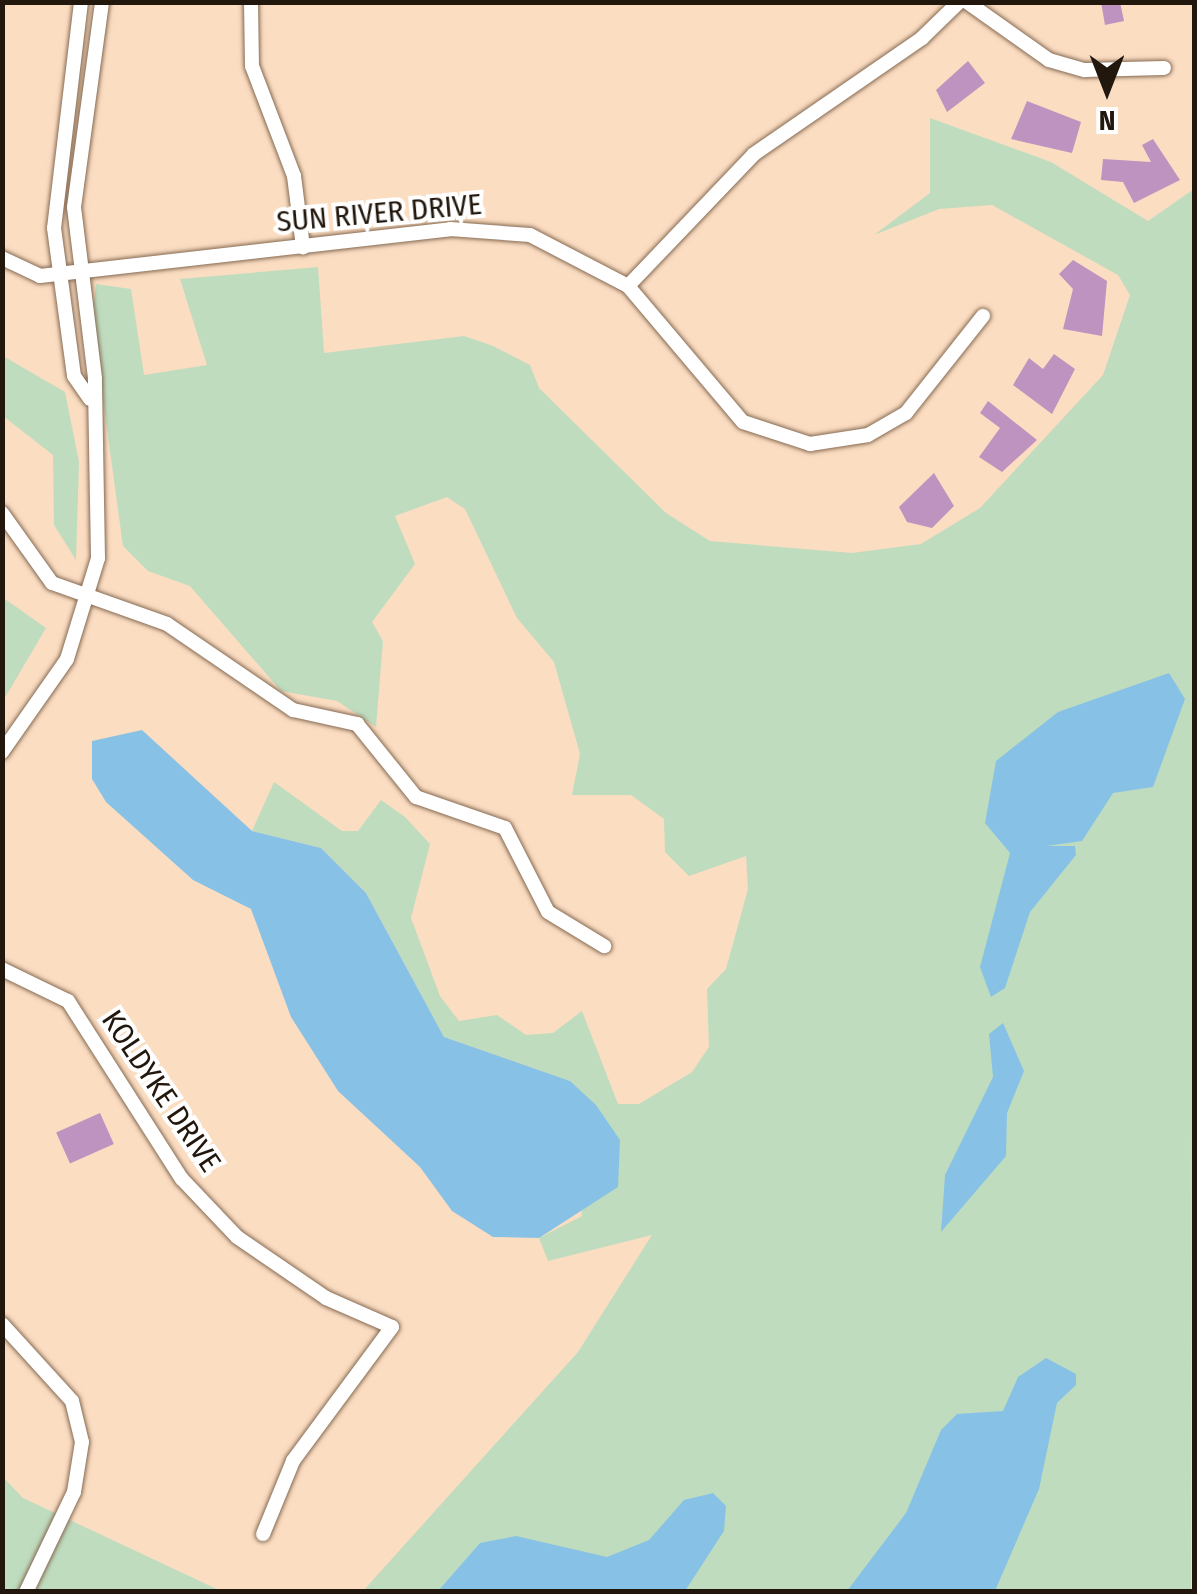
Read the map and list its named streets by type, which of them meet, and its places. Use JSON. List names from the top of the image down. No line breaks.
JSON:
{"streets":{"street":["SUN RIVER DRIVE","KOLDYKE DRIVE"]},"north":"bottom"}
